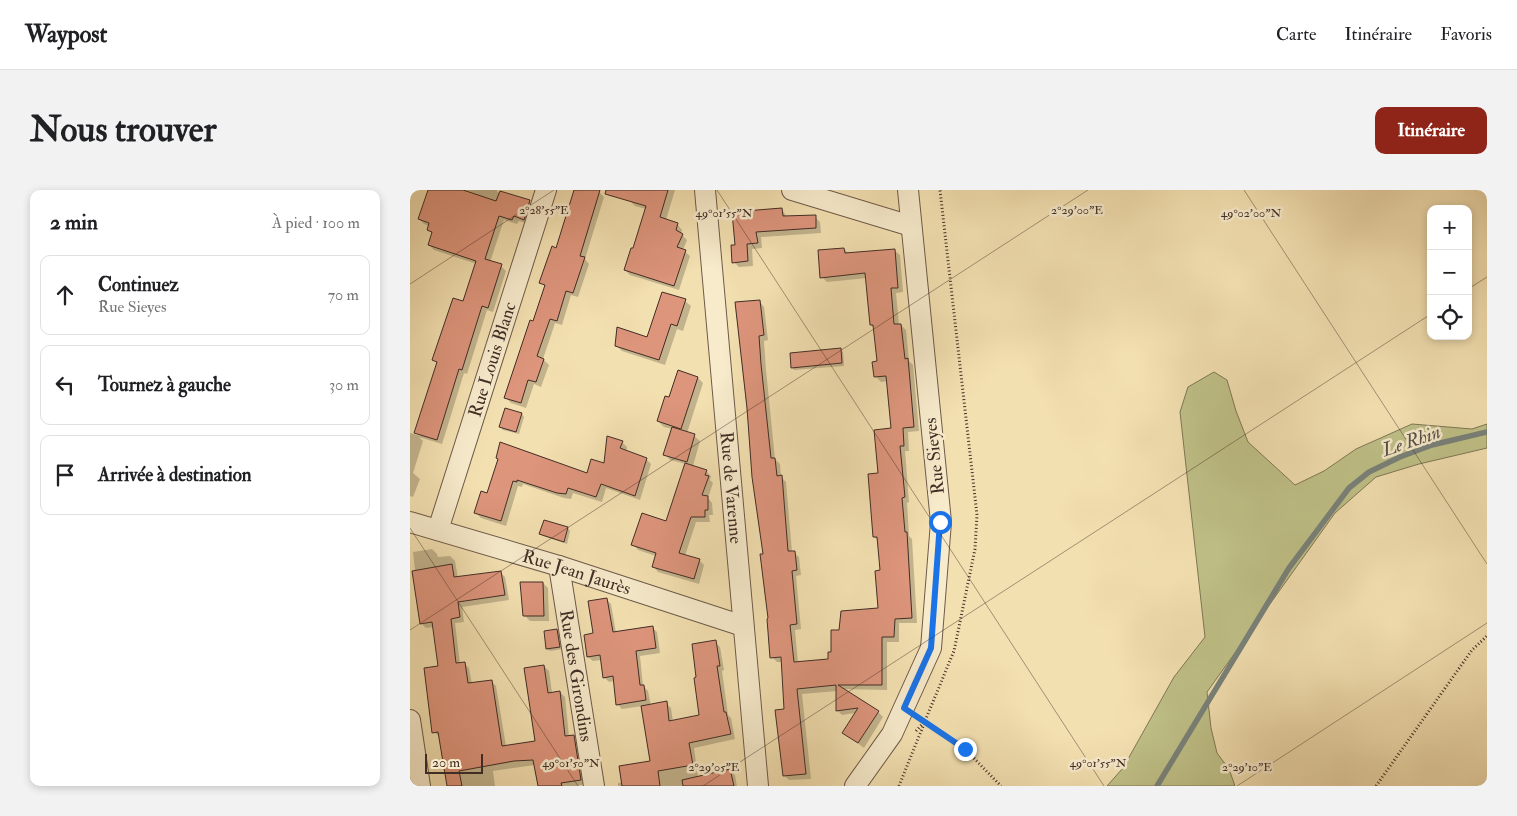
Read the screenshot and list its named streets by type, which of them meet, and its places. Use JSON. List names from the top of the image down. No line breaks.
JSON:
{"streets":{"street":["Rue Louis Blanc","Rue Sieyes","Rue de Varenne","Rue Jean Jaurès","Rue des Girondins"]},"crossings":[["Rue Louis Blanc","Rue Jean Jaurès"],["Rue de Varenne","Rue Jean Jaurès"],["Rue Jean Jaurès","Rue des Girondins"]],"water":["Le Rhin"],"scale_bar":"20 m","page":{"header":"Waypost","nav":["Carte","Itinéraire","Favoris"],"buttons":"Itinéraire","title":"Nous trouver","heading":["2 min","À pied · 100 m"],"map_buttons":["+","−"],"list":[["Continuez","Rue Sieyes","70 m"],["Tournez à gauche","30 m"],"Arrivée à destination"],"scale":"20 m"},"coordinates":["2°28'55\"E","2°29'00\"E","49°01'55\"N","49°02'00\"N","49°01'50\"N","2°29'05\"E","2°29'10\"E"]}
